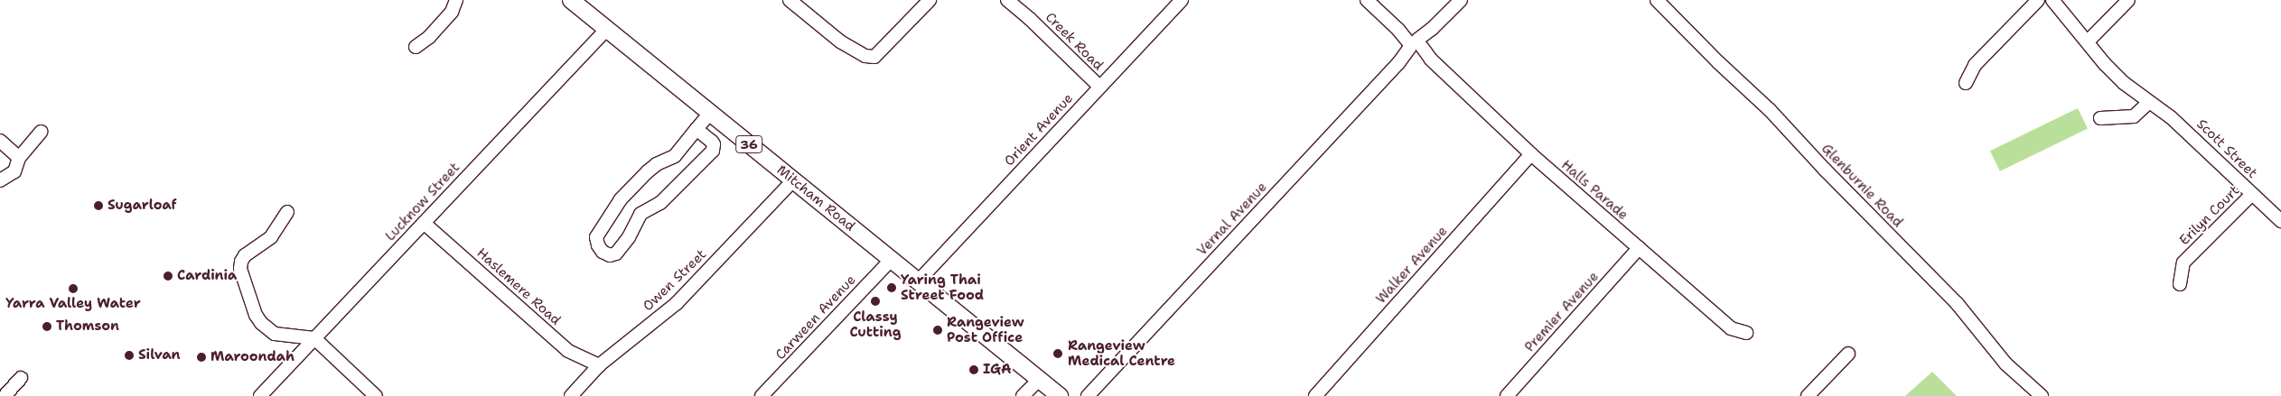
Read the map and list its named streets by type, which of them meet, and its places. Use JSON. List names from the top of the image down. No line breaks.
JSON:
{"streets":{"main road":["36","Mitcham Road"],"street":["Creek Road","Orient Avenue","Scott Street","Glenburnie Road","Halls Parade","Lucknow Street","Erilyn Court","Vernal Avenue","Walker Avenue","Owen Street","Haslemere Road","Premier Avenue","Carween Avenue"]},"crossings":[["Creek Road","Orient Avenue"],["Orient Avenue","Mitcham Road"],["Scott Street","Erilyn Court"],["Halls Parade","Vernal Avenue"],["Halls Parade","Walker Avenue"],["Halls Parade","Premier Avenue"],["Mitcham Road","Lucknow Street"],["Mitcham Road","Owen Street"],["Mitcham Road","Carween Avenue"],["Lucknow Street","Haslemere Road"],["Owen Street","Haslemere Road"]],"places":["Sugarloaf","Cardinia","Yaring Thai Street Food","Yarra Valley Water","Classy Cutting","Thomson","Rangeview Post Office","Rangeview Medical Centre","Silvan","Maroondah","IGA"]}
